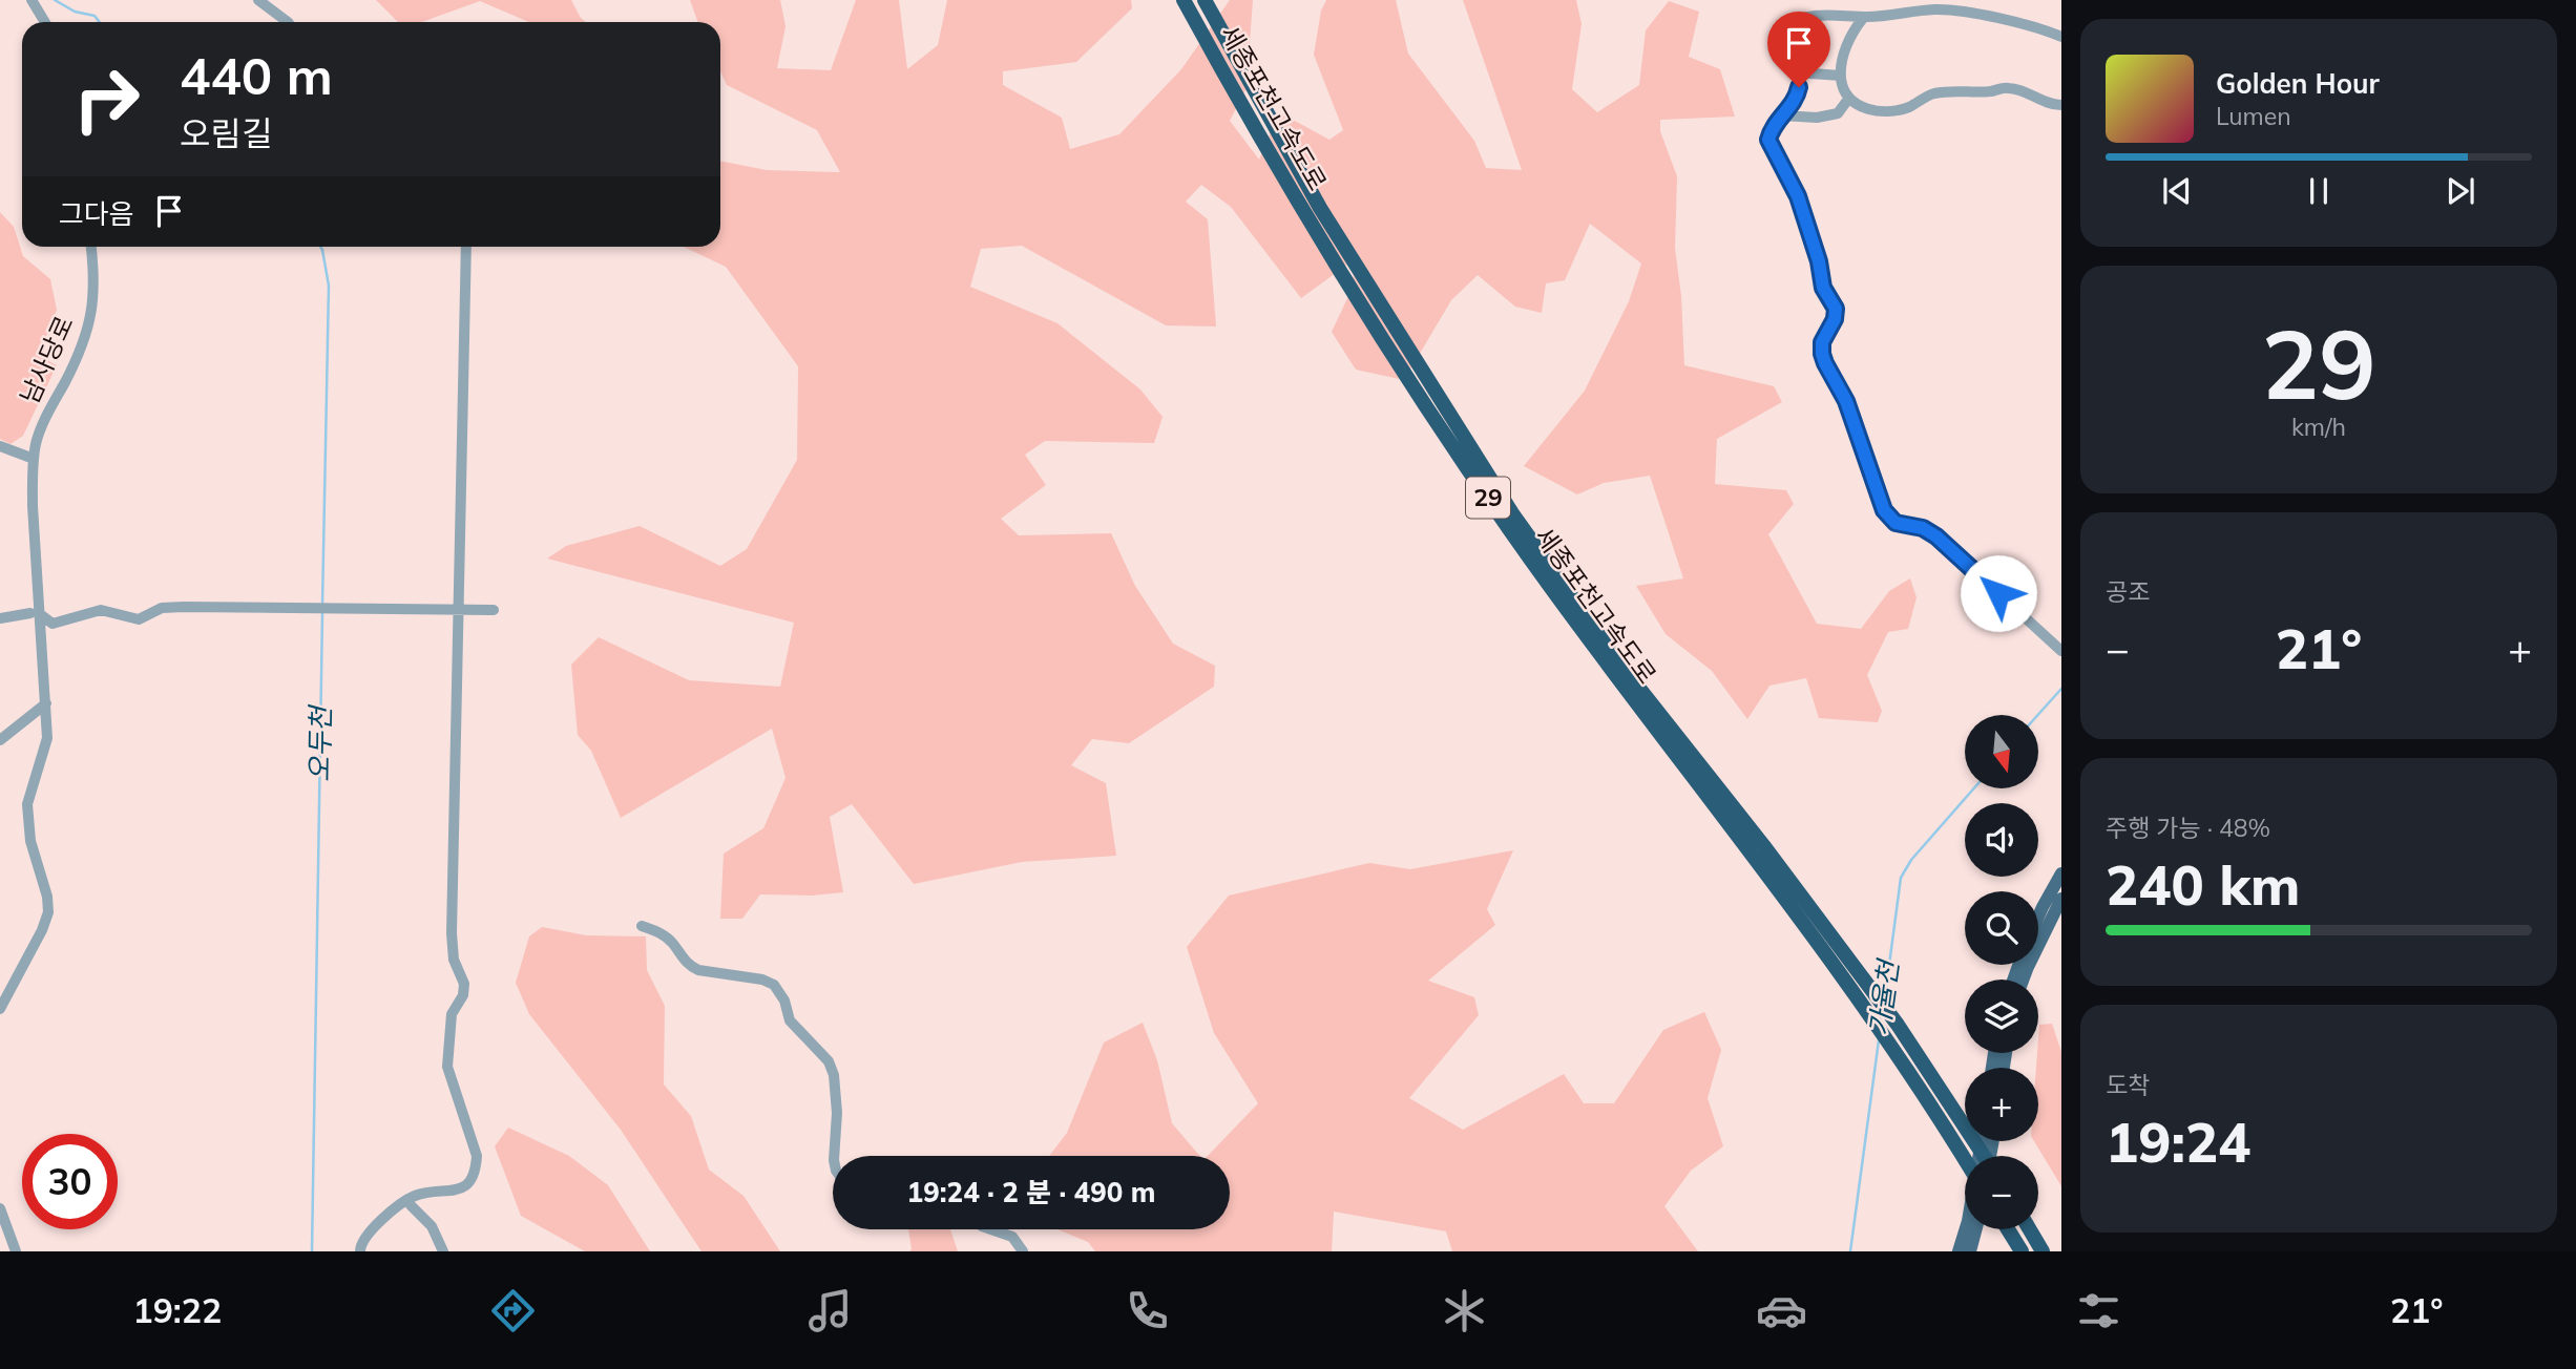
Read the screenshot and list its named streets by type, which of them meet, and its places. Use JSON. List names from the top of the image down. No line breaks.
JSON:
{"streets":{"highway":["세종포천고속도로","29"],"street":["남사당로"]},"water":["오두천","가율천"],"north":"bottom","page":{"turn":["440 m","오림길"],"song":["Golden Hour","Lumen"],"then":"그다음","tile":[["29","km/h"],"공조",["주행 가능 · 48%","240 km"],["도착","19:24"]],"heat":["−","21°","+"],"map_buttons":["+","−"],"limit":"30","trip":"19:24 · 2 분 · 490 m","tabs":["19:22","21°"]}}
